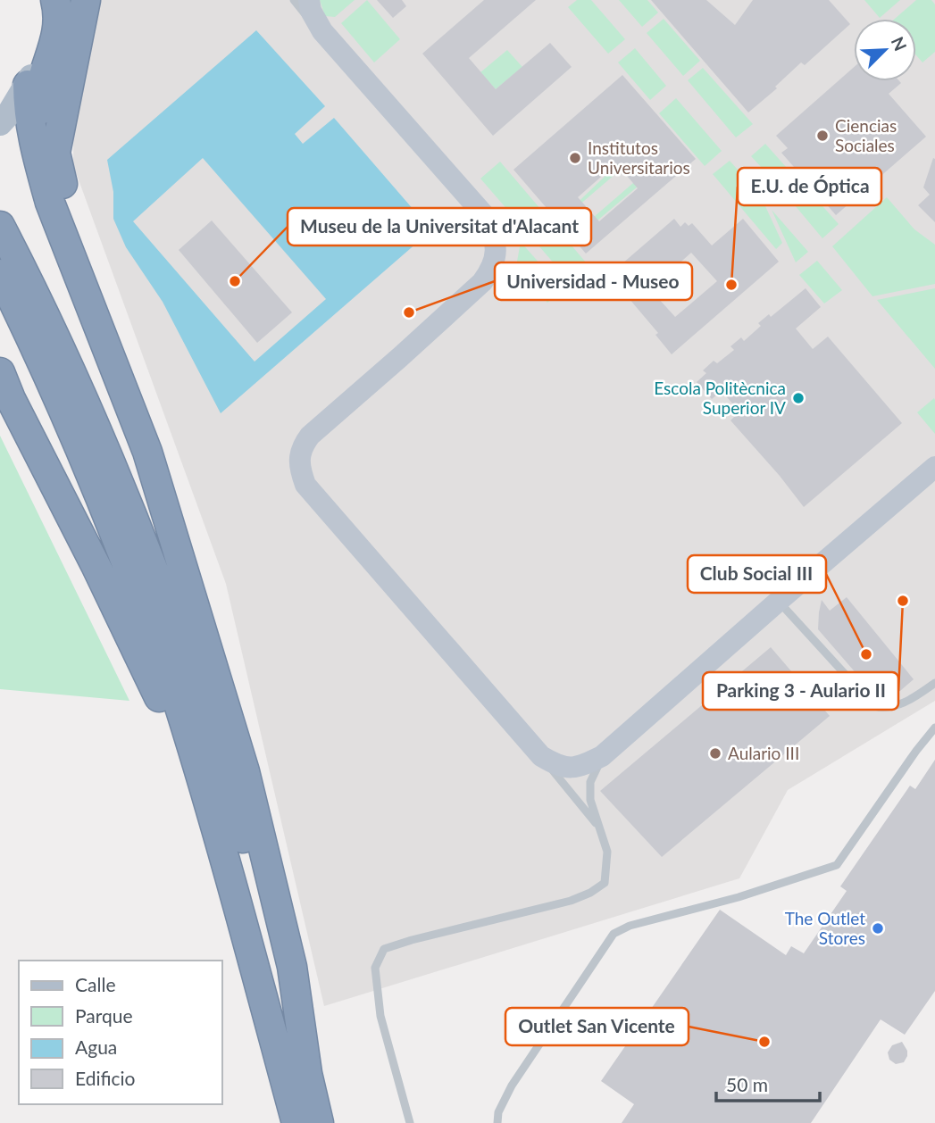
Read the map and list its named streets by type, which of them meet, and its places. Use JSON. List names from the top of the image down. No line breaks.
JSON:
{"places":["Ciencias Sociales","Institutos Universitarios","Museu de la Universitat d'Alacant","E.U. de Óptica","Universidad - Museo","Escola Politècnica Superior IV","Parking 3 - Aulario II","Club Social III","Aulario III","The Outlet Stores","Outlet San Vicente"],"legend":["Calle","Parque","Agua","Edificio"],"scale_bar":"50 m","north":"top right"}
